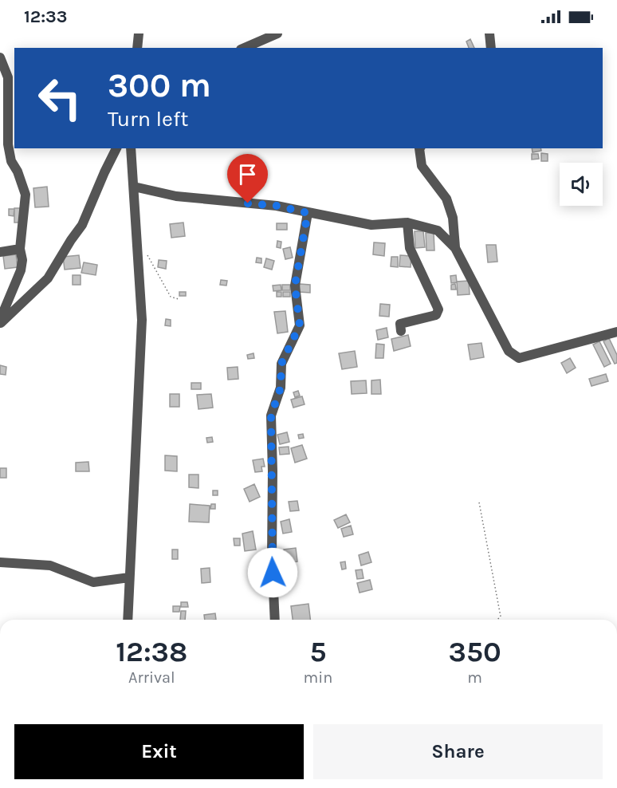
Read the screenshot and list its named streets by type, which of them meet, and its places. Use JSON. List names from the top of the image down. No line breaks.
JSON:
{"page":{"status":"12:33","turn":["300 m","Turn left"],"eta":["12:38","Arrival","5","min","350","m"],"buttons":["Exit","Share"]}}
